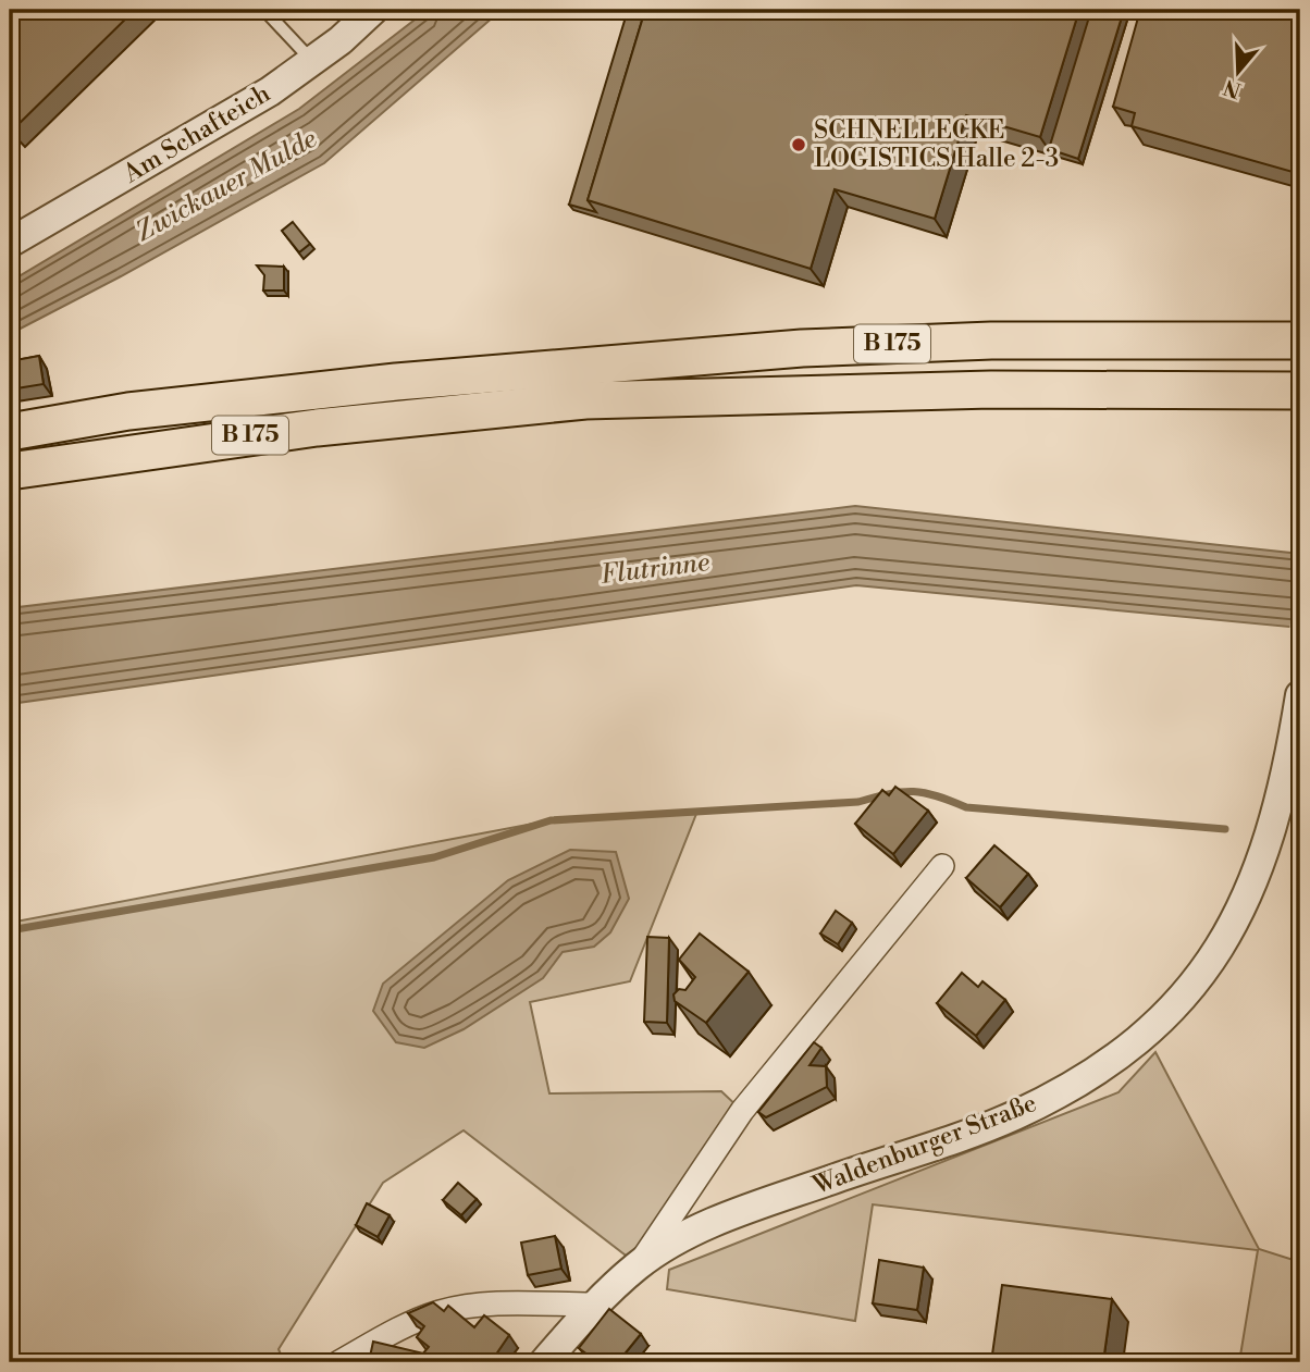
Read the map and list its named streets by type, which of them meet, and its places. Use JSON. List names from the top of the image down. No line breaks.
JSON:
{"streets":{"main road":["B 175"],"street":["Am Schafteich","Waldenburger Straße"]},"water":["Zwickauer Mulde","Flutrinne"],"places":["SCHNELLECKE LOGISTICS Halle 2-3"],"north":"bottom"}
